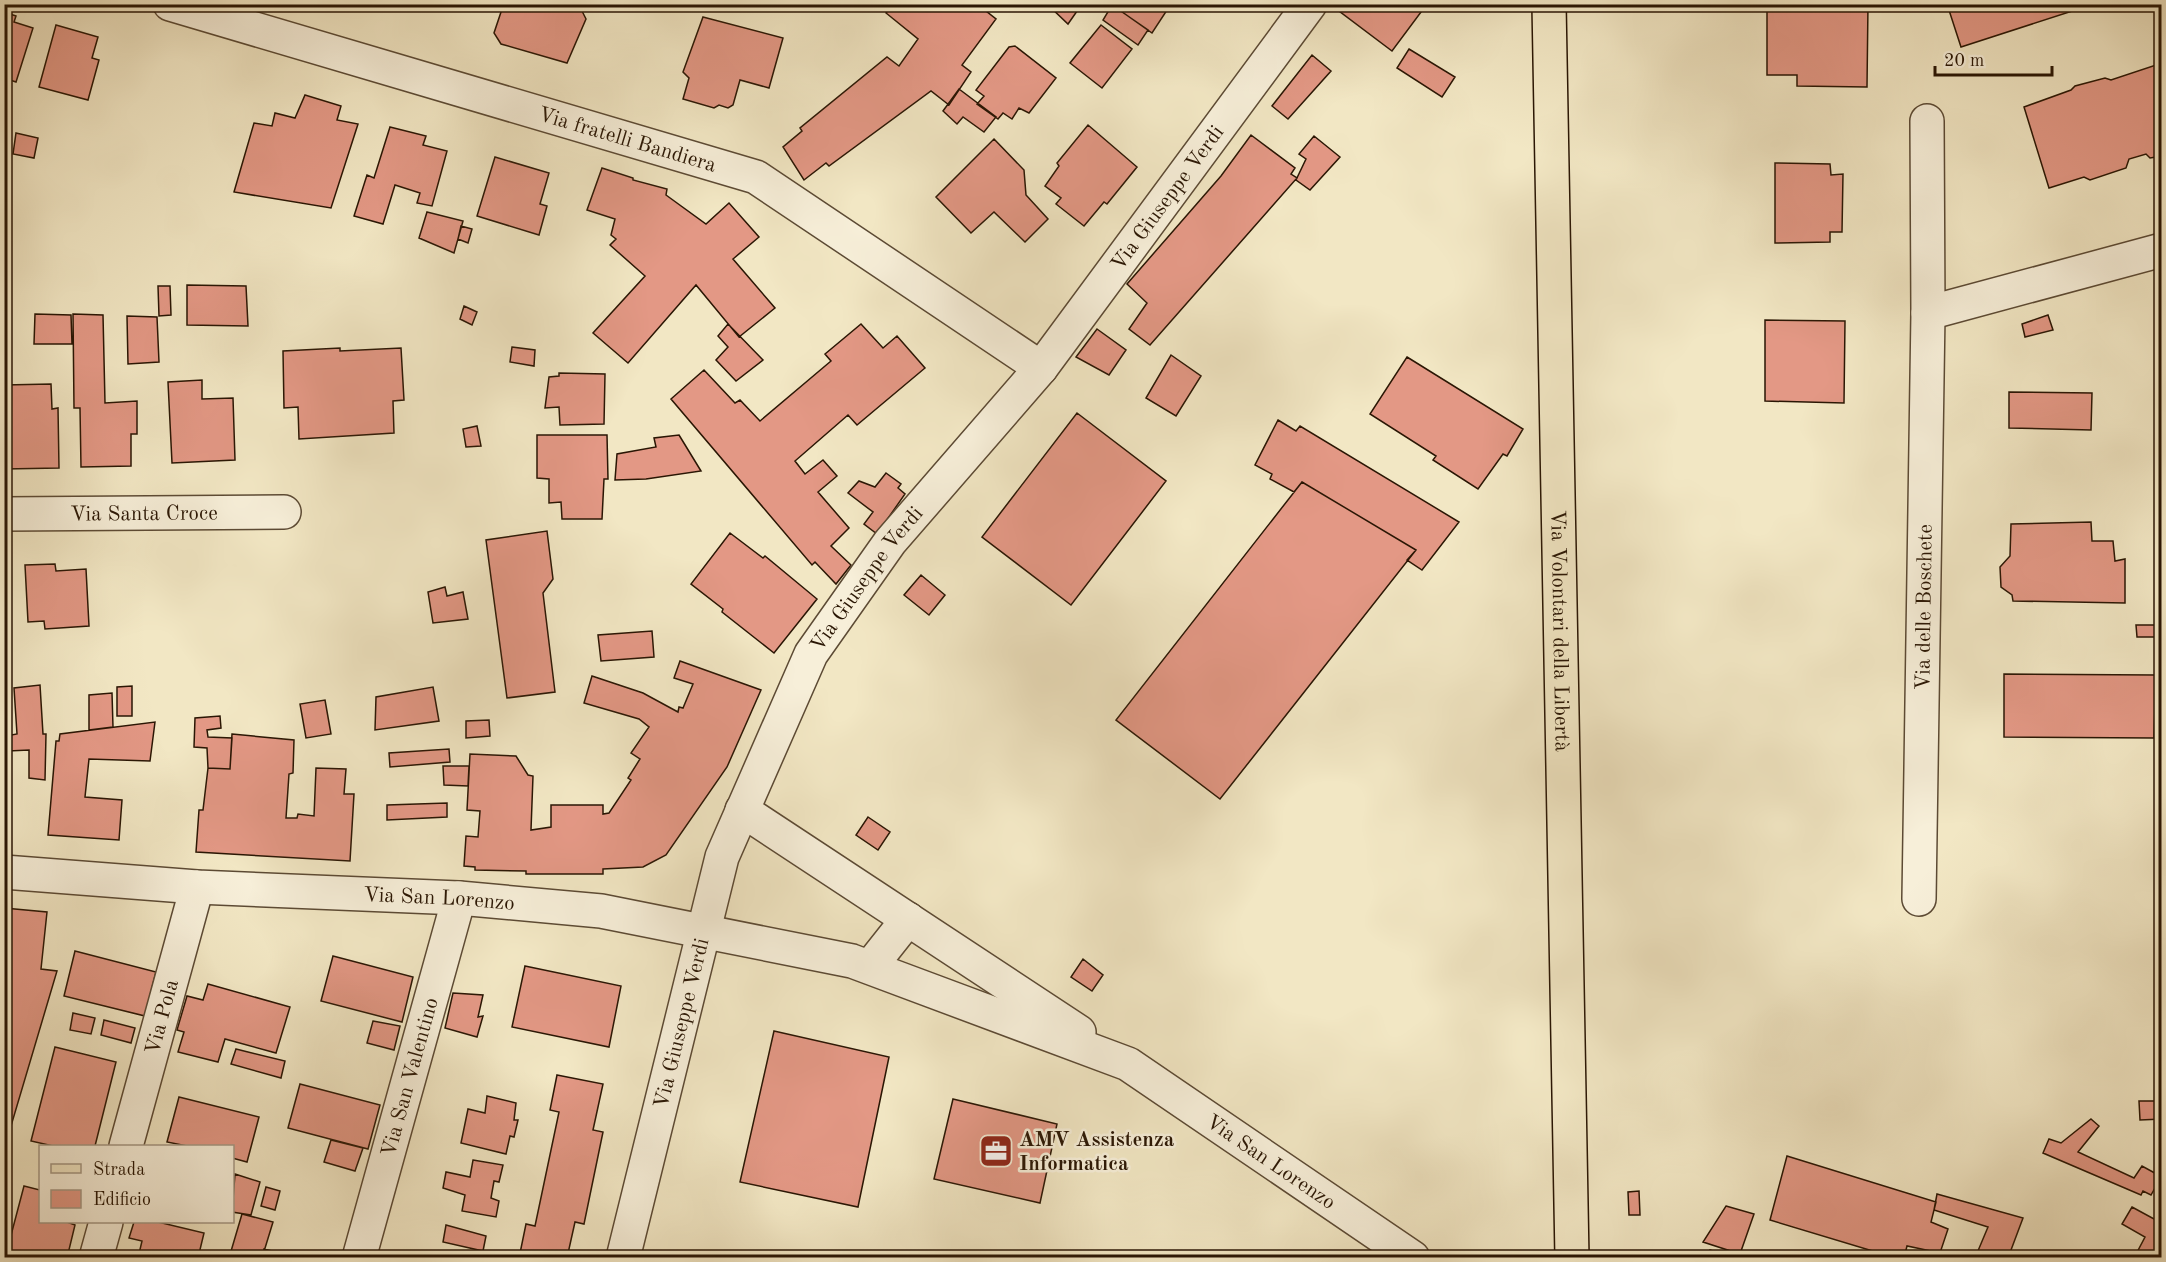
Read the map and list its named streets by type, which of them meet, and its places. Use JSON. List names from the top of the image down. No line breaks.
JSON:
{"streets":{"main road":["Via Volontari della Libertà"],"street":["Via fratelli Bandiera","Via Giuseppe Verdi","Via Santa Croce","Via delle Boschete","Via San Lorenzo","Via Pola","Via San Valentino"]},"crossings":[["Via fratelli Bandiera","Via Giuseppe Verdi"],["Via Giuseppe Verdi","Via San Lorenzo"],["Via San Lorenzo","Via Pola"],["Via San Lorenzo","Via San Valentino"]],"places":{"office":["AMV Assistenza Informatica"]},"legend":["Strada","Edificio"],"scale_bar":"20 m"}
